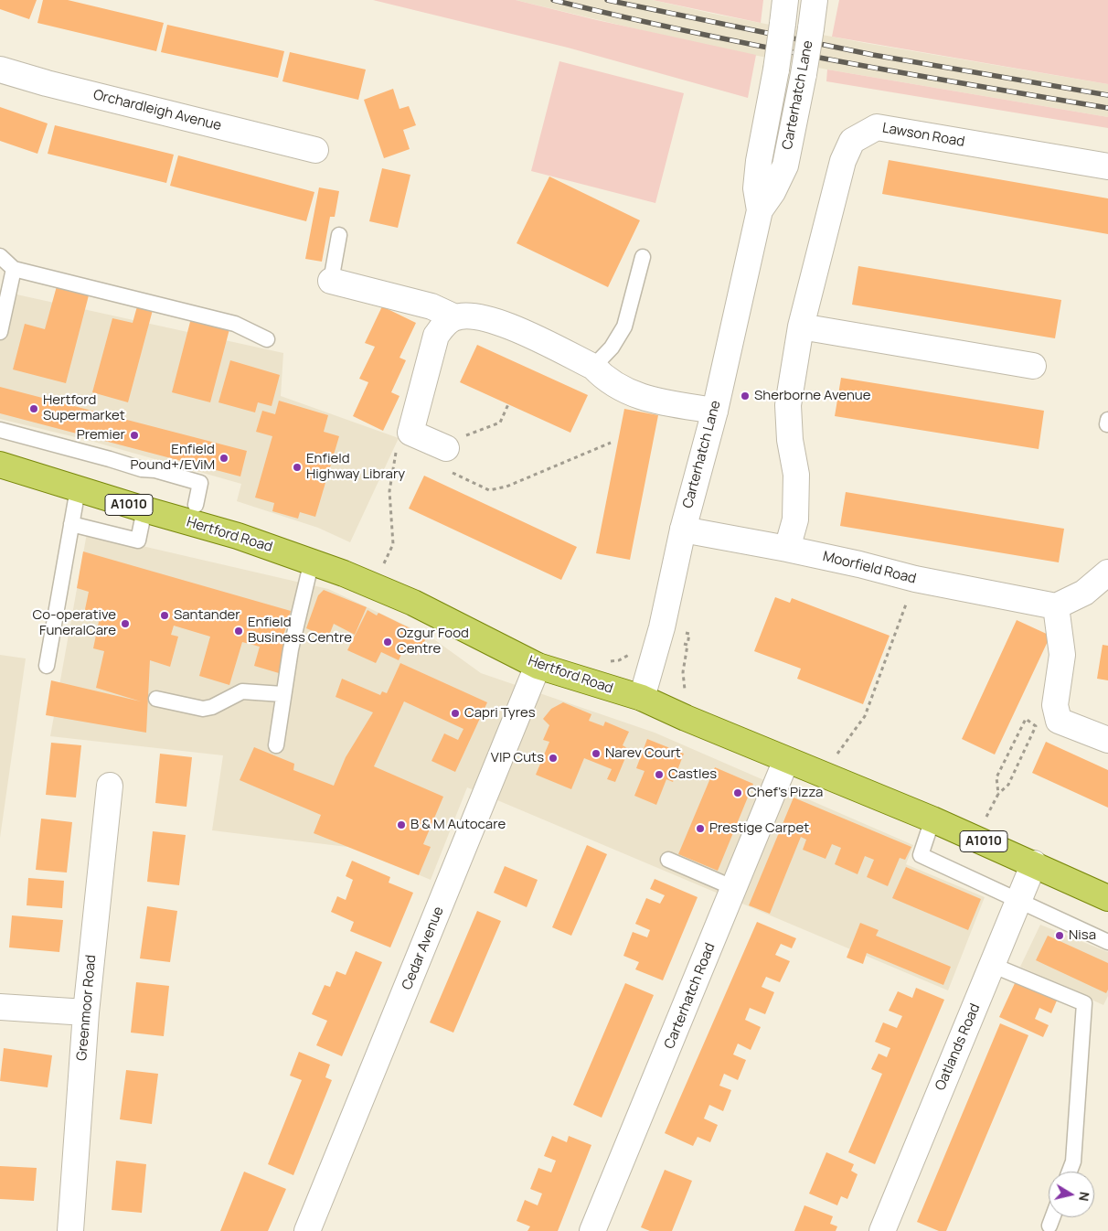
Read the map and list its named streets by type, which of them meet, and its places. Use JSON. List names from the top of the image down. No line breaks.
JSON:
{"streets":{"main road":["A1010","Hertford Road"],"street":["Carterhatch Lane","Orchardleigh Avenue","Lawson Road","Moorfield Road","Cedar Avenue","Carterhatch Road","Greenmoor Road","Oatlands Road"]},"crossings":[["Carterhatch Lane","Hertford Road"],["Carterhatch Lane","Moorfield Road"],["Lawson Road","Moorfield Road"],["Hertford Road","Cedar Avenue"],["Hertford Road","Carterhatch Road"],["Hertford Road","Oatlands Road"]],"places":["Sherborne Avenue","Hertford Supermarket","Premier","Enfield Pound+/EViM","Enfield Highway Library","Santander","Co-operative FuneralCare","Enfield Business Centre","Ozgur Food Centre","Capri Tyres","Narev Court","VIP Cuts","Castles","Chef's Pizza","B & M Autocare","Prestige Carpet","Nisa"],"north":"right"}
